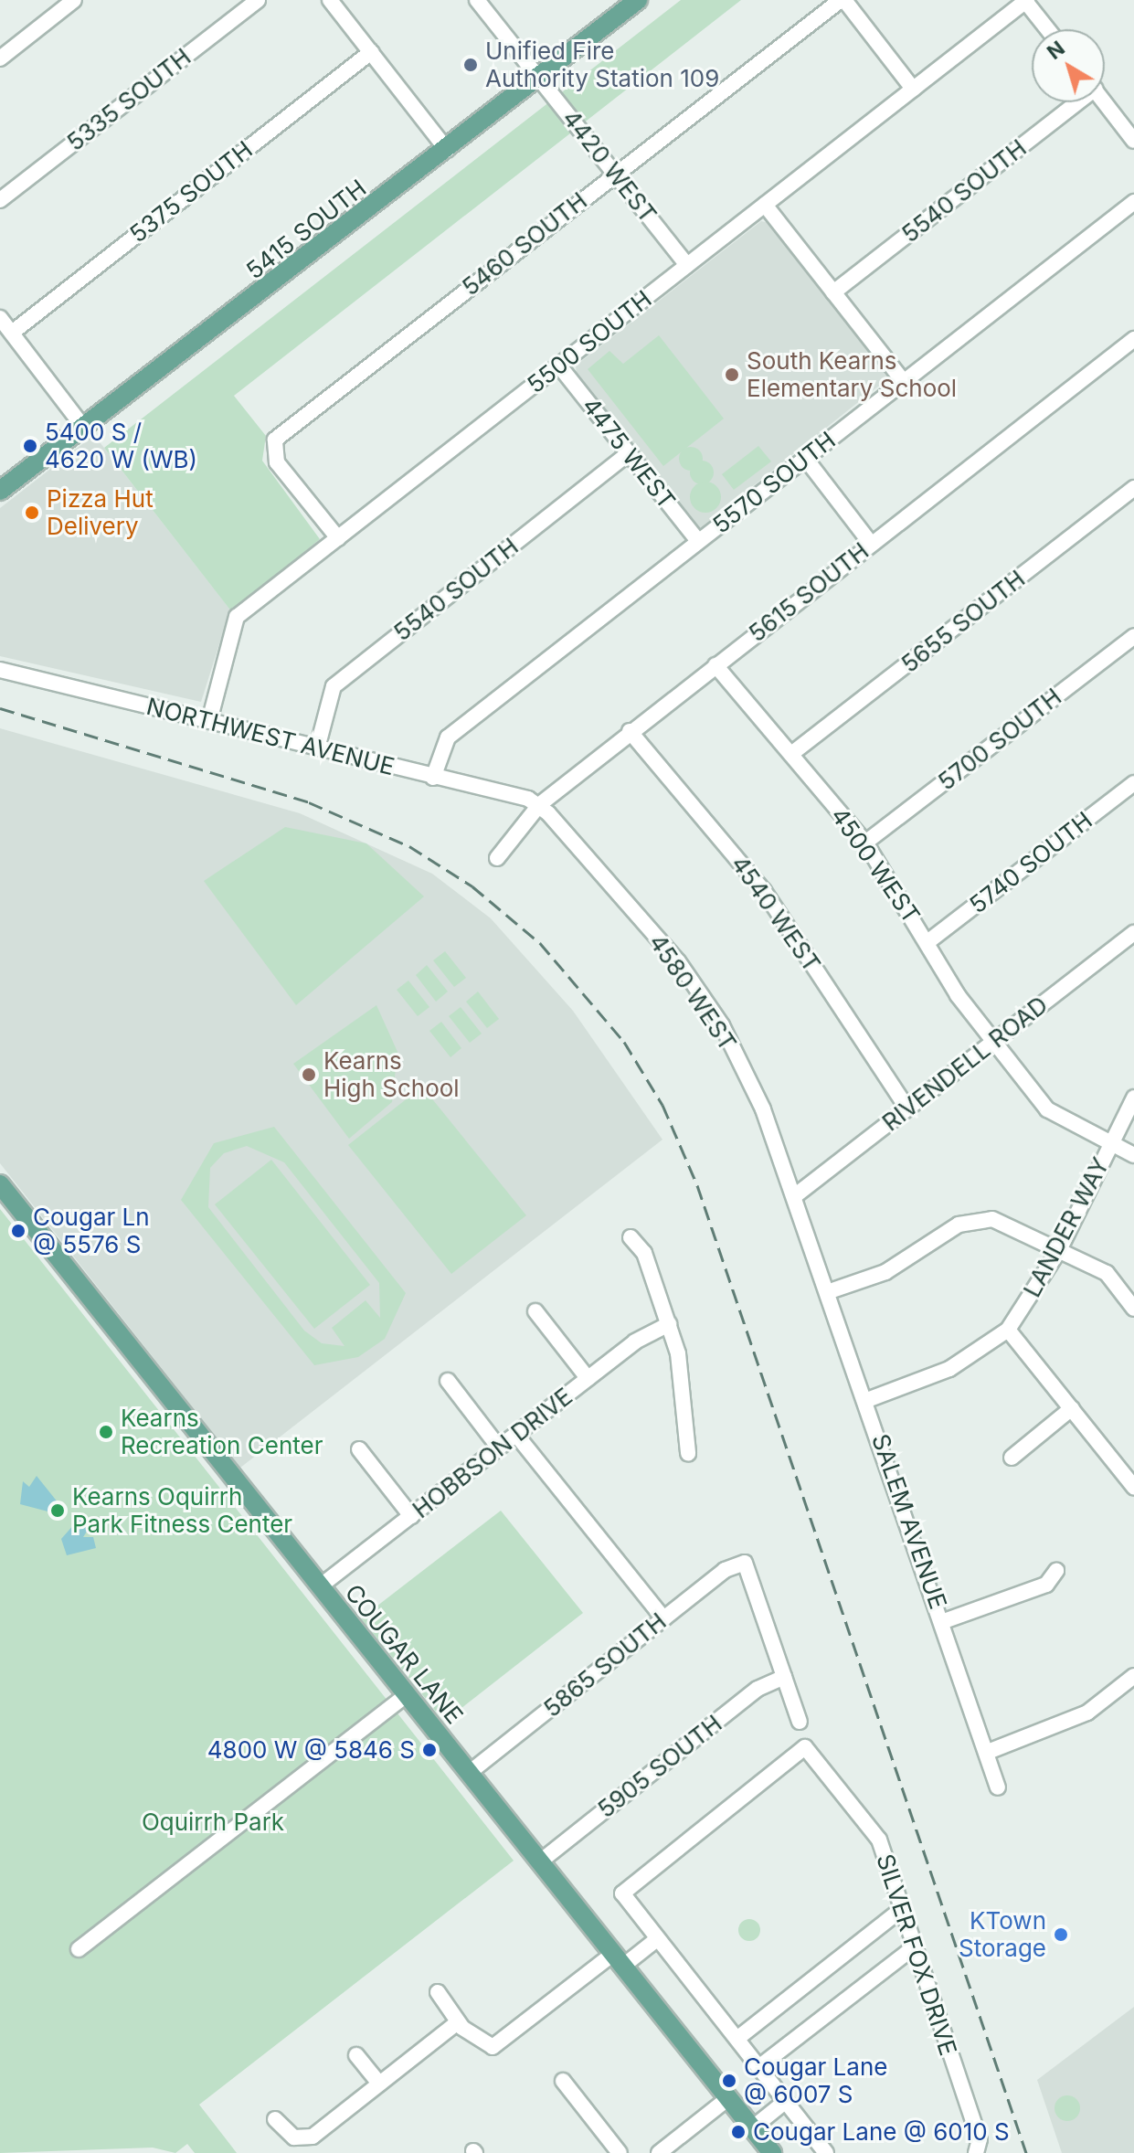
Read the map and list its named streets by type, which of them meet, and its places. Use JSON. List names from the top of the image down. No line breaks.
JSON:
{"streets":{"main road":["5415 SOUTH","COUGAR LANE"],"street":["5335 SOUTH","4420 WEST","5540 SOUTH","5375 SOUTH","5460 SOUTH","5500 SOUTH","4475 WEST","5570 SOUTH","5615 SOUTH","5655 SOUTH","NORTHWEST AVENUE","5700 SOUTH","5740 SOUTH","4500 WEST","4540 WEST","4580 WEST","RIVENDELL ROAD","LANDER WAY","HOBBSON DRIVE","SALEM AVENUE","5865 SOUTH","5905 SOUTH","SILVER FOX DRIVE"]},"crossings":[["4420 WEST","5415 SOUTH"],["4420 WEST","5460 SOUTH"],["4420 WEST","5500 SOUTH"],["5540 SOUTH","4475 WEST"],["5540 SOUTH","NORTHWEST AVENUE"],["5460 SOUTH","5500 SOUTH"],["5500 SOUTH","4475 WEST"],["5500 SOUTH","NORTHWEST AVENUE"],["4475 WEST","5570 SOUTH"],["5570 SOUTH","NORTHWEST AVENUE"],["5615 SOUTH","NORTHWEST AVENUE"],["5615 SOUTH","4500 WEST"],["5615 SOUTH","4540 WEST"],["5615 SOUTH","4580 WEST"],["5655 SOUTH","4500 WEST"],["NORTHWEST AVENUE","4580 WEST"],["5700 SOUTH","4500 WEST"],["5740 SOUTH","4500 WEST"],["4500 WEST","RIVENDELL ROAD"],["4500 WEST","LANDER WAY"],["4540 WEST","RIVENDELL ROAD"],["4580 WEST","RIVENDELL ROAD"],["4580 WEST","SALEM AVENUE"],["LANDER WAY","SALEM AVENUE"],["HOBBSON DRIVE","COUGAR LANE"],["COUGAR LANE","5865 SOUTH"],["COUGAR LANE","5905 SOUTH"],["5865 SOUTH","5905 SOUTH"]],"parks":["Oquirrh Park"],"places":["Unified Fire Authority Station 109","South Kearns Elementary School","5400 S / 4620 W (WB)","Pizza Hut Delivery","Kearns High School","Cougar Ln @ 5576 S","Kearns Recreation Center","Kearns Oquirrh Park Fitness Center","4800 W @ 5846 S","KTown Storage","Cougar Lane @ 6007 S","Cougar Lane @ 6010 S"],"north":"top left"}
